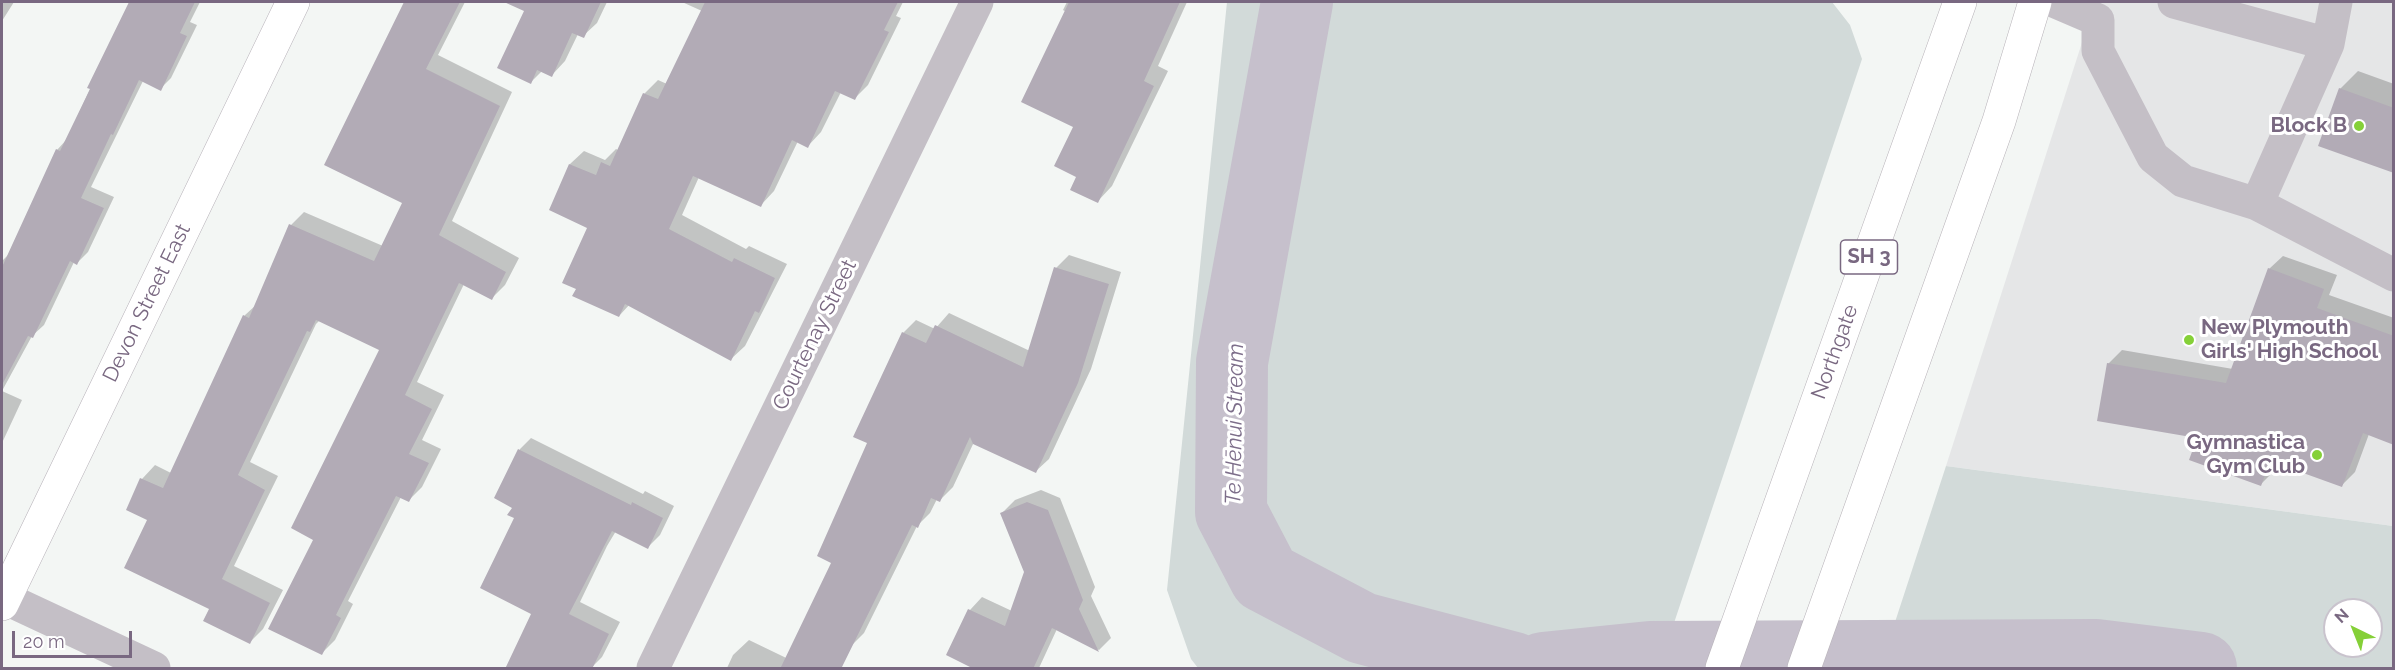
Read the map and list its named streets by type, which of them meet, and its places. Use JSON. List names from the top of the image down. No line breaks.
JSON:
{"streets":{"main road":["SH 3","Devon Street East","Northgate"],"street":["Courtenay Street"]},"water":["Te Hēnui Stream"],"places":["Block B","New Plymouth Girls' High School","Gymnastica Gym Club"],"scale_bar":"20 m","north":"top left"}
